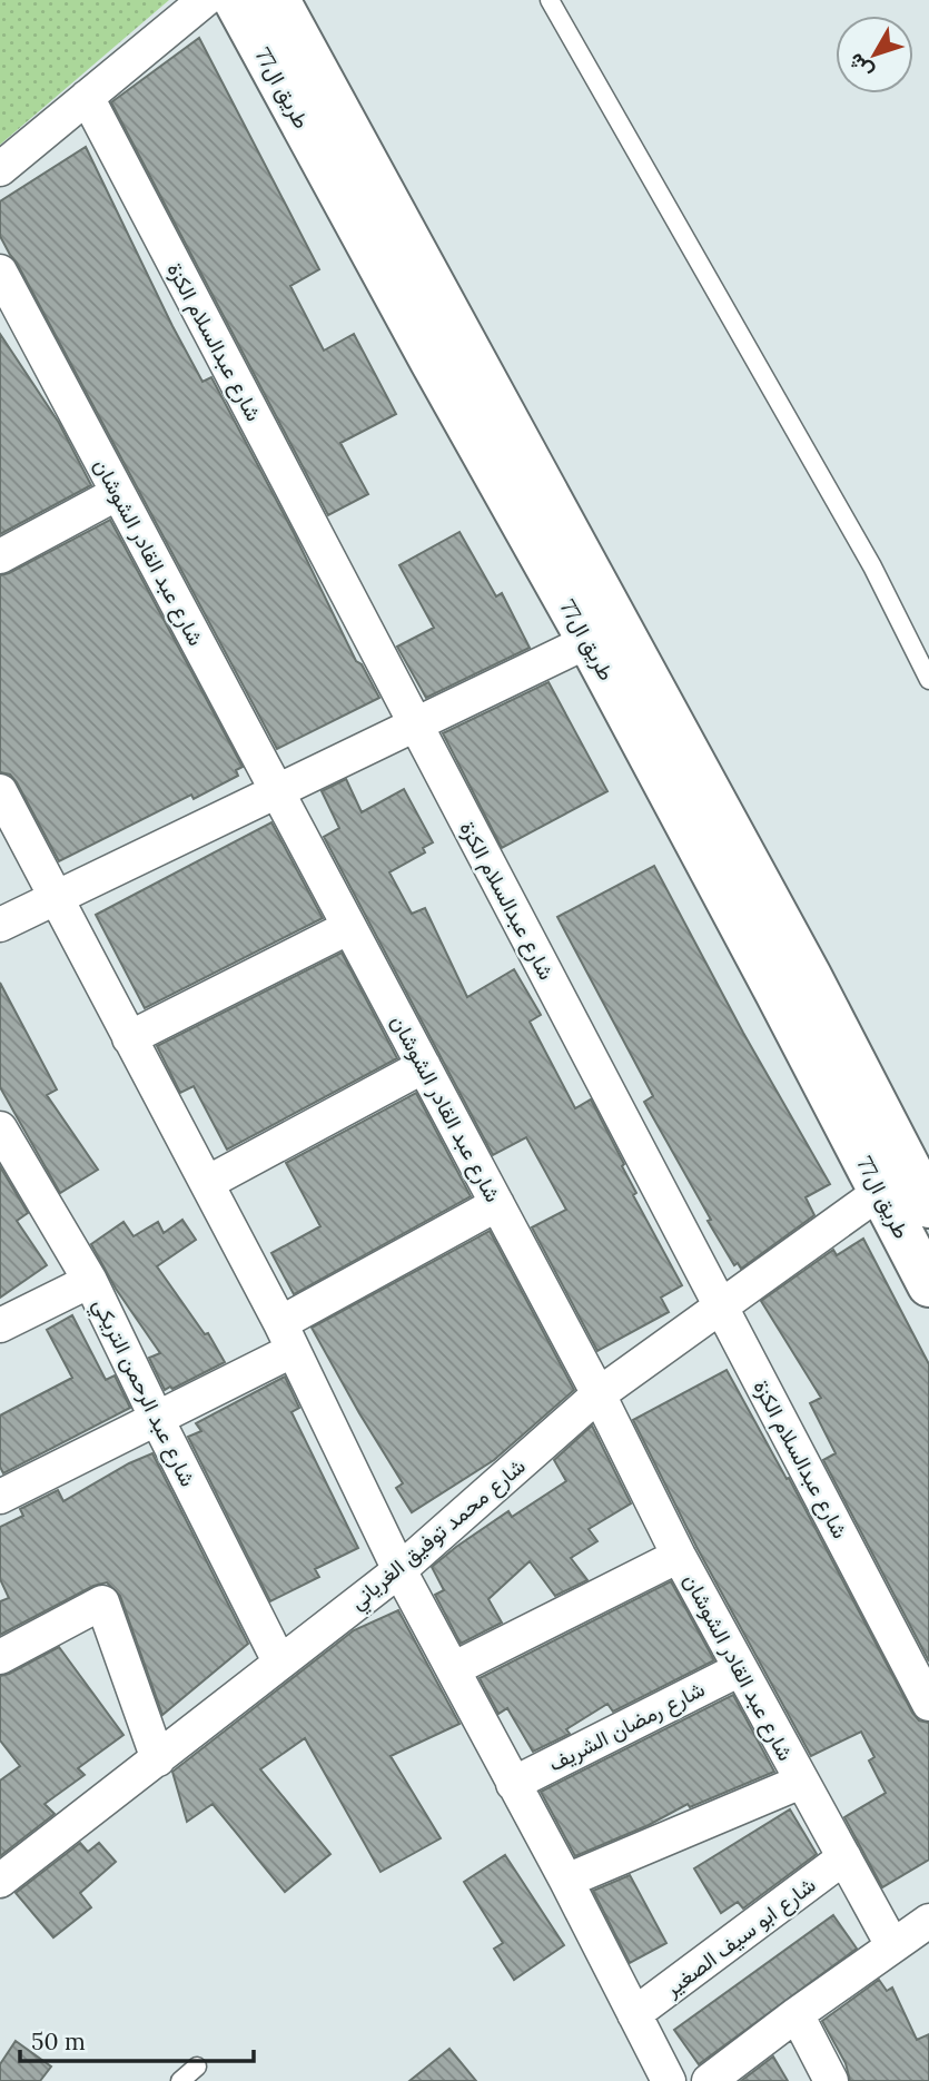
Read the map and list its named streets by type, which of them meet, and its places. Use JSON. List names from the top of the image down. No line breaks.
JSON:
{"streets":{"main road":["طريق ال77"],"street":["شارع عبدالسلام الكزة","شارع عبد القادر الشوشان","شارع عبد الرحمن التريكي","شارع محمد توفيق الغرياني","شارع رمضان الشريف","شارع ابو سيف الصغير"]},"crossings":[["طريق ال77","شارع محمد توفيق الغرياني"],["شارع عبدالسلام الكزة","شارع محمد توفيق الغرياني"],["شارع عبد القادر الشوشان","شارع محمد توفيق الغرياني"],["شارع عبد القادر الشوشان","شارع رمضان الشريف"],["شارع عبد القادر الشوشان","شارع ابو سيف الصغير"],["شارع عبد الرحمن التريكي","شارع محمد توفيق الغرياني"]],"scale_bar":"50 m","north":"bottom left"}
